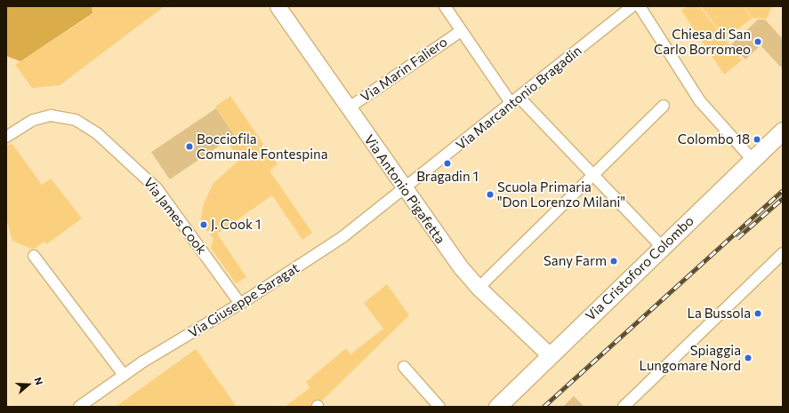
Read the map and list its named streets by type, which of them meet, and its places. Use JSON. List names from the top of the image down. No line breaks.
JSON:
{"streets":{"main road":["Via Antonio Pigafetta","Via Cristoforo Colombo"],"street":["Via Marin Faliero","Via Marcantonio Bragadin","Via James Cook","Via Giuseppe Saragat"]},"crossings":[["Via Marin Faliero","Via Antonio Pigafetta"],["Via Marcantonio Bragadin","Via Antonio Pigafetta"],["Via Marcantonio Bragadin","Via Giuseppe Saragat"],["Via Antonio Pigafetta","Via Cristoforo Colombo"],["Via Antonio Pigafetta","Via Giuseppe Saragat"],["Via James Cook","Via Giuseppe Saragat"]],"places":["Chiesa di San Carlo Borromeo","Colombo 18","Bocciofila Comunale Fontespina","Bragadin 1","Scuola Primaria \"Don Lorenzo Milani\"","J. Cook 1","Sany Farm","La Bussola","Spiaggia Lungomare Nord"],"north":"right"}
